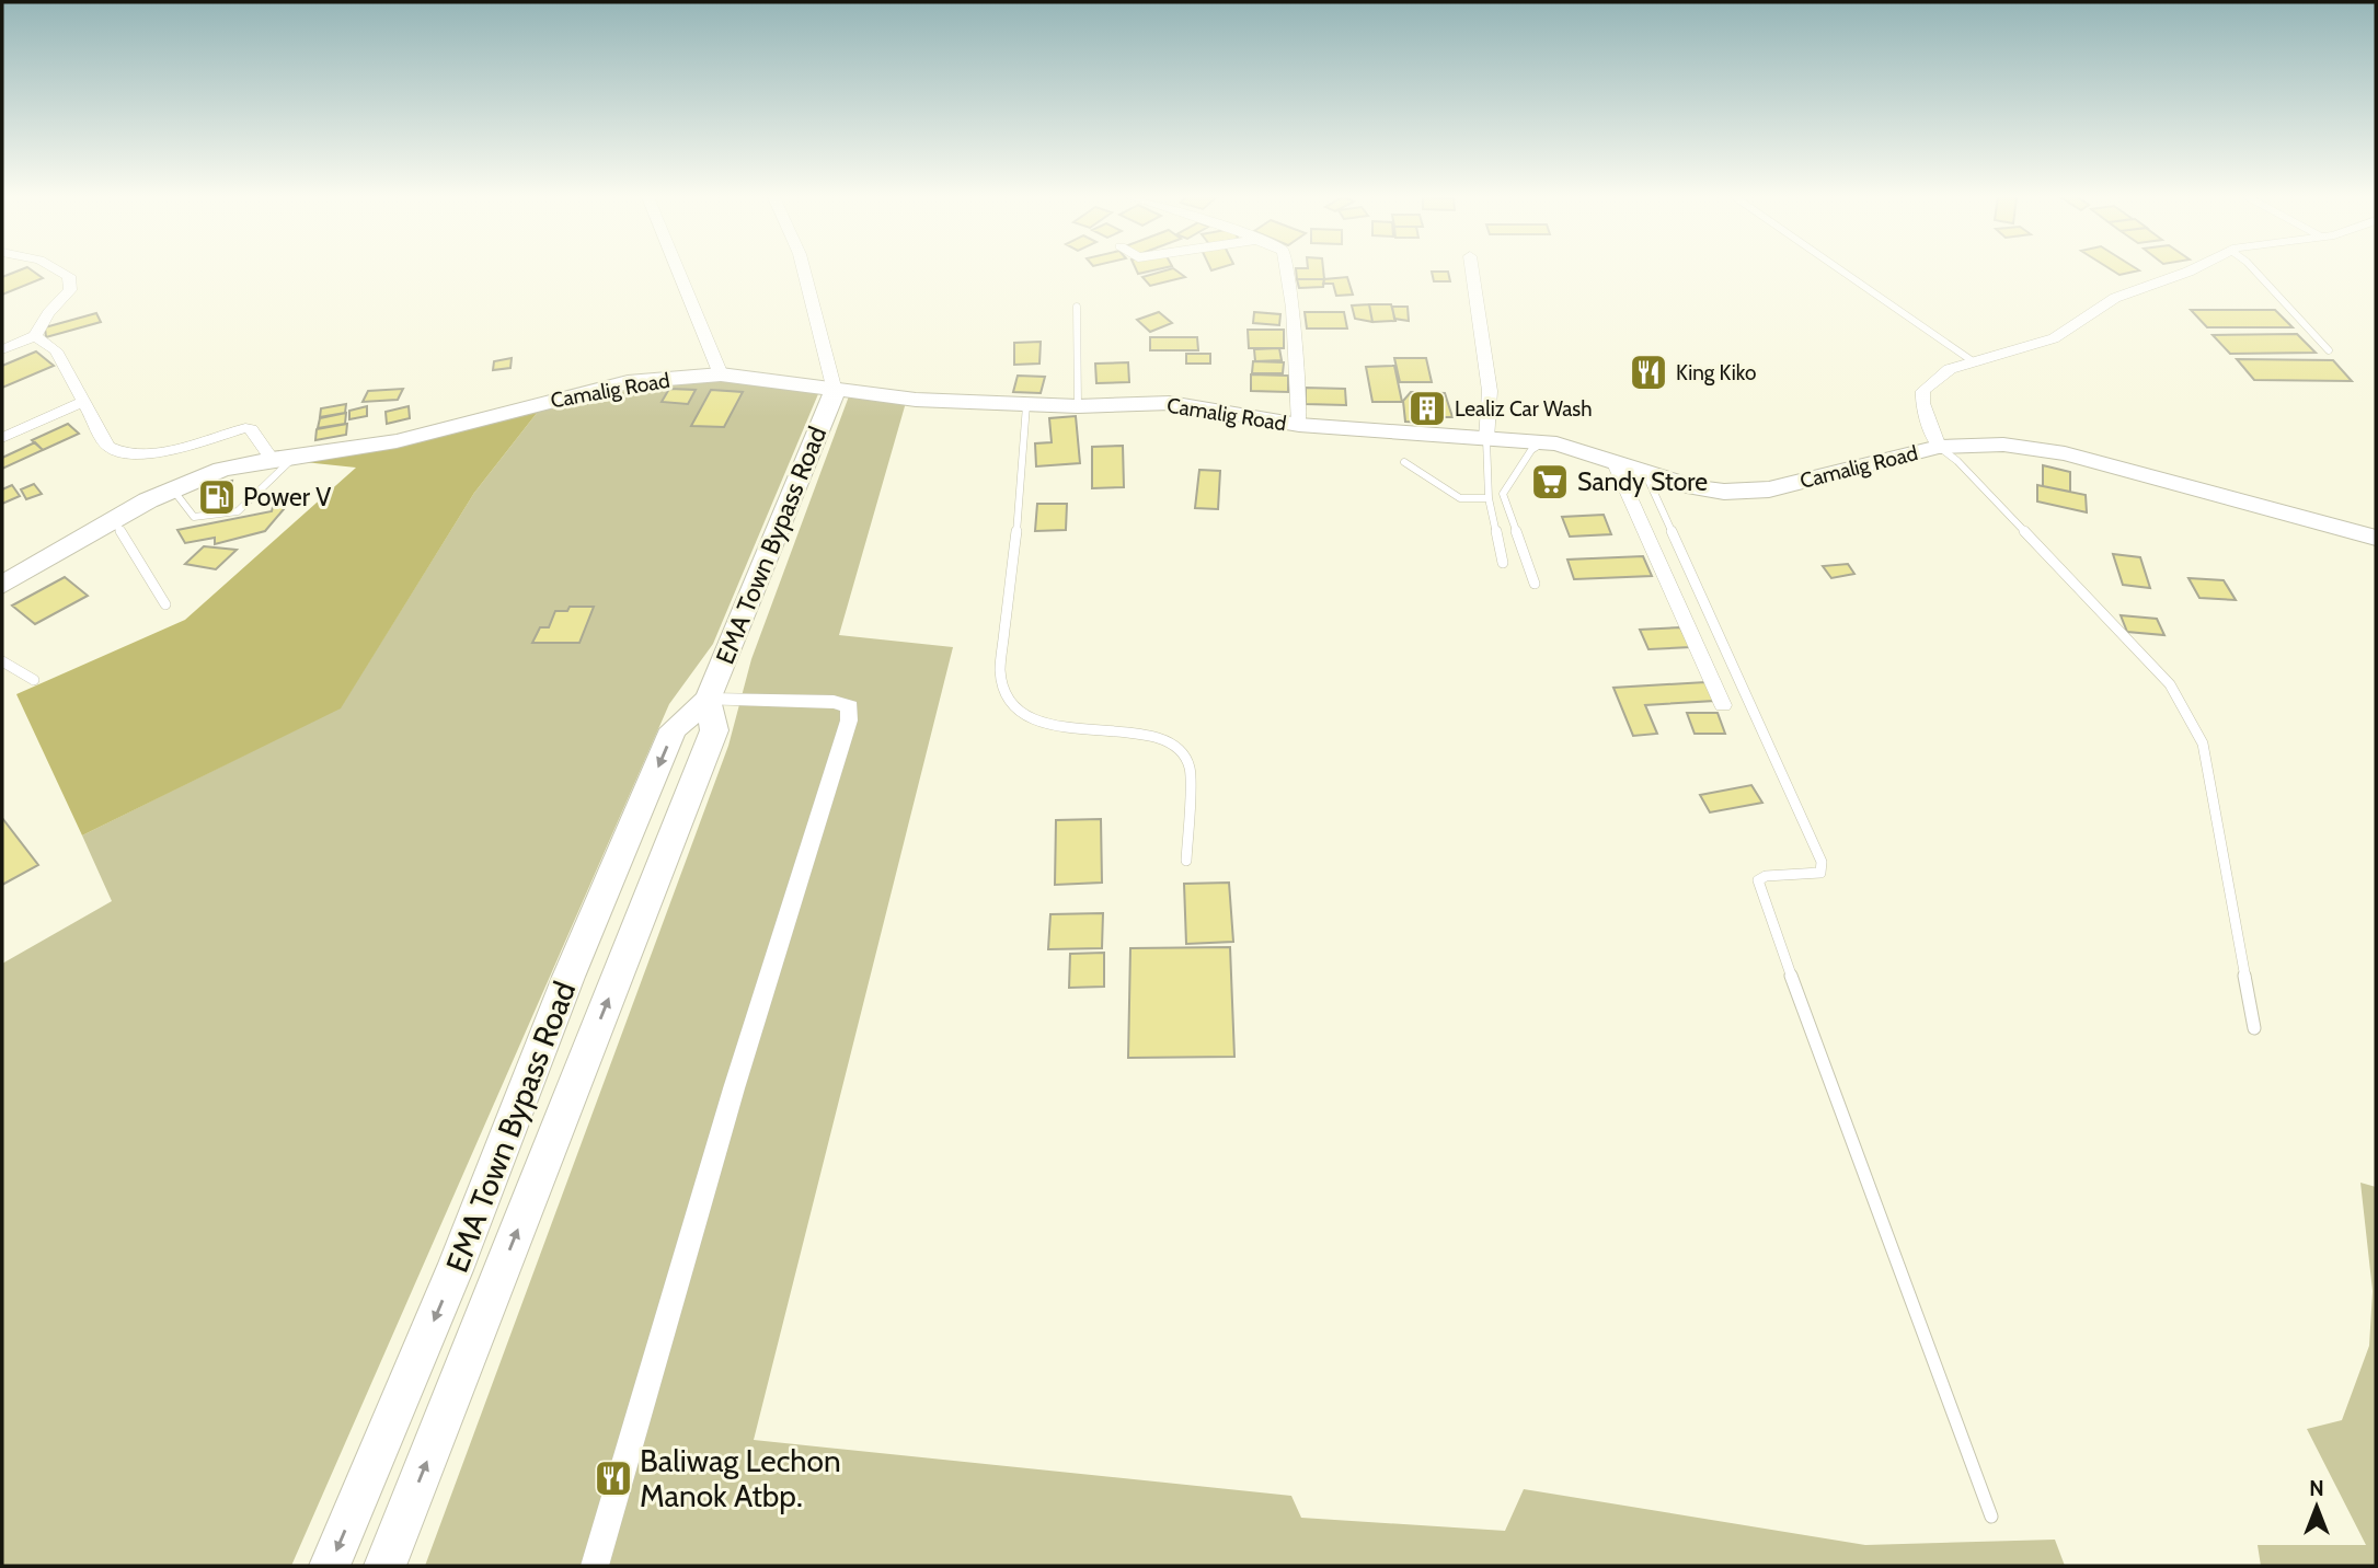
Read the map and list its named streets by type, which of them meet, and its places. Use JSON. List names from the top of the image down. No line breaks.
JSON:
{"streets":{"main road":["Camalig Road","EMA Town Bypass Road"]},"crossings":[["Camalig Road","EMA Town Bypass Road"]],"places":{"restaurant":["King Kiko","Baliwag Lechon Manok Atbp."],"building":["Lealiz Car Wash"],"supermarket":["Sandy Store"],"fuel station":["Power V"]},"north":"top"}
